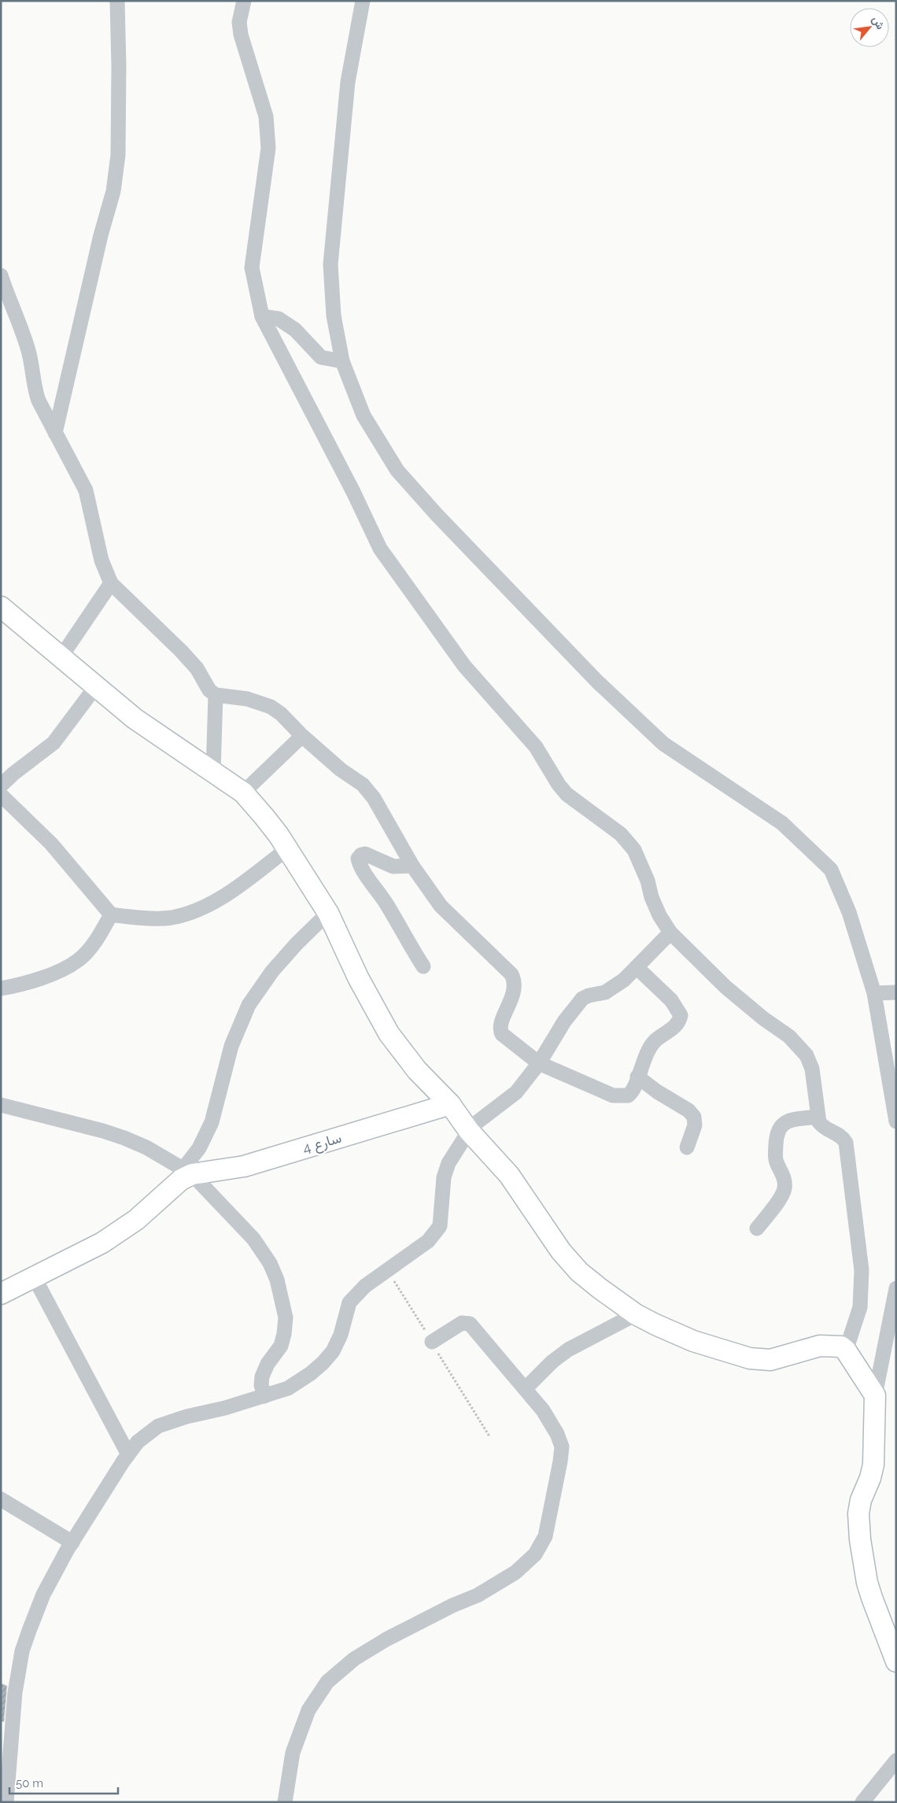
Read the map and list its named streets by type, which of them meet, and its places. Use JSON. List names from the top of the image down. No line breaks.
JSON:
{"streets":{"main road":["سارع 4"]},"scale_bar":"50 m","north":"top right"}
